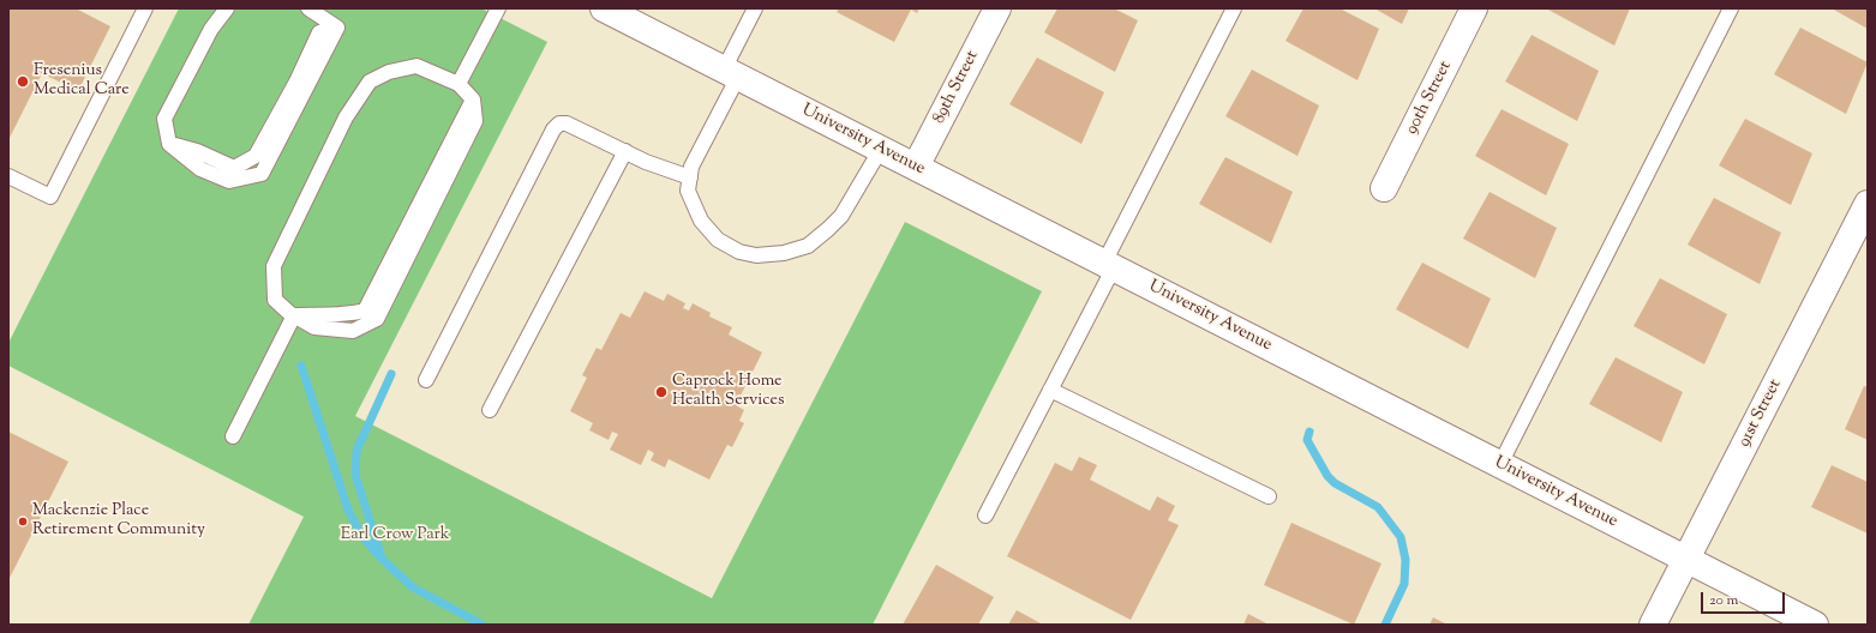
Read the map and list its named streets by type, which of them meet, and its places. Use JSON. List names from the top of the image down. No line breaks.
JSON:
{"streets":{"main road":["89th Street","90th Street","University Avenue","91st Street"]},"crossings":[["89th Street","University Avenue"],["University Avenue","91st Street"]],"parks":["Earl Crow Park"],"places":["Fresenius Medical Care","Caprock Home Health Services","Mackenzie Place Retirement Community"],"scale_bar":"20 m"}
